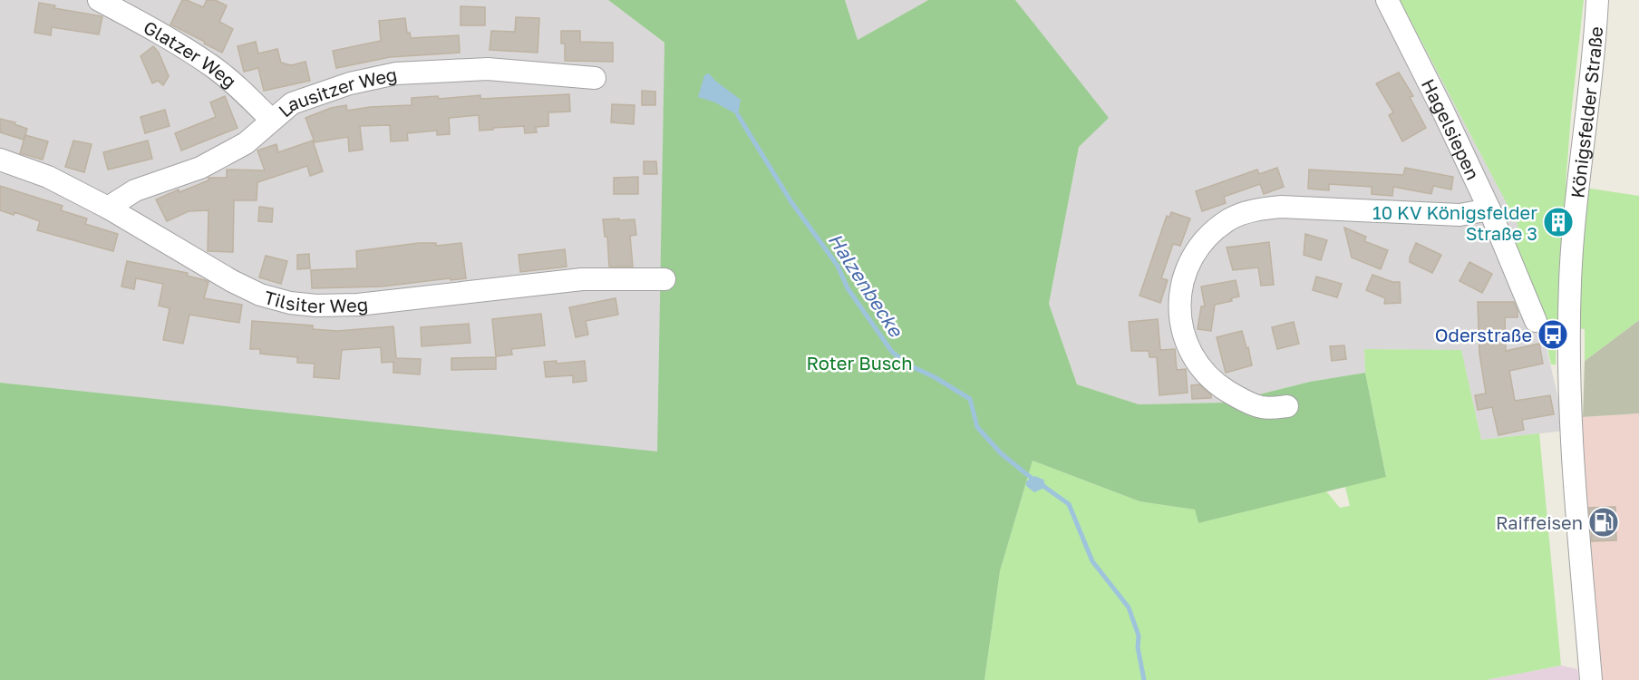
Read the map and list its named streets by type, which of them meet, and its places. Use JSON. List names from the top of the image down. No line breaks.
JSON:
{"streets":{"street":["Glatzer Weg","Lausitzer Weg","Königsfelder Straße","Hagelsiepen","Tilsiter Weg"]},"crossings":[["Glatzer Weg","Lausitzer Weg"],["Lausitzer Weg","Tilsiter Weg"]],"water":["Halzenbecke"],"parks":["Roter Busch"],"places":{"building":["10 KV Königsfelder Straße 3"],"bus stop":["Oderstraße"],"fuel station":["Raiffeisen"]}}
